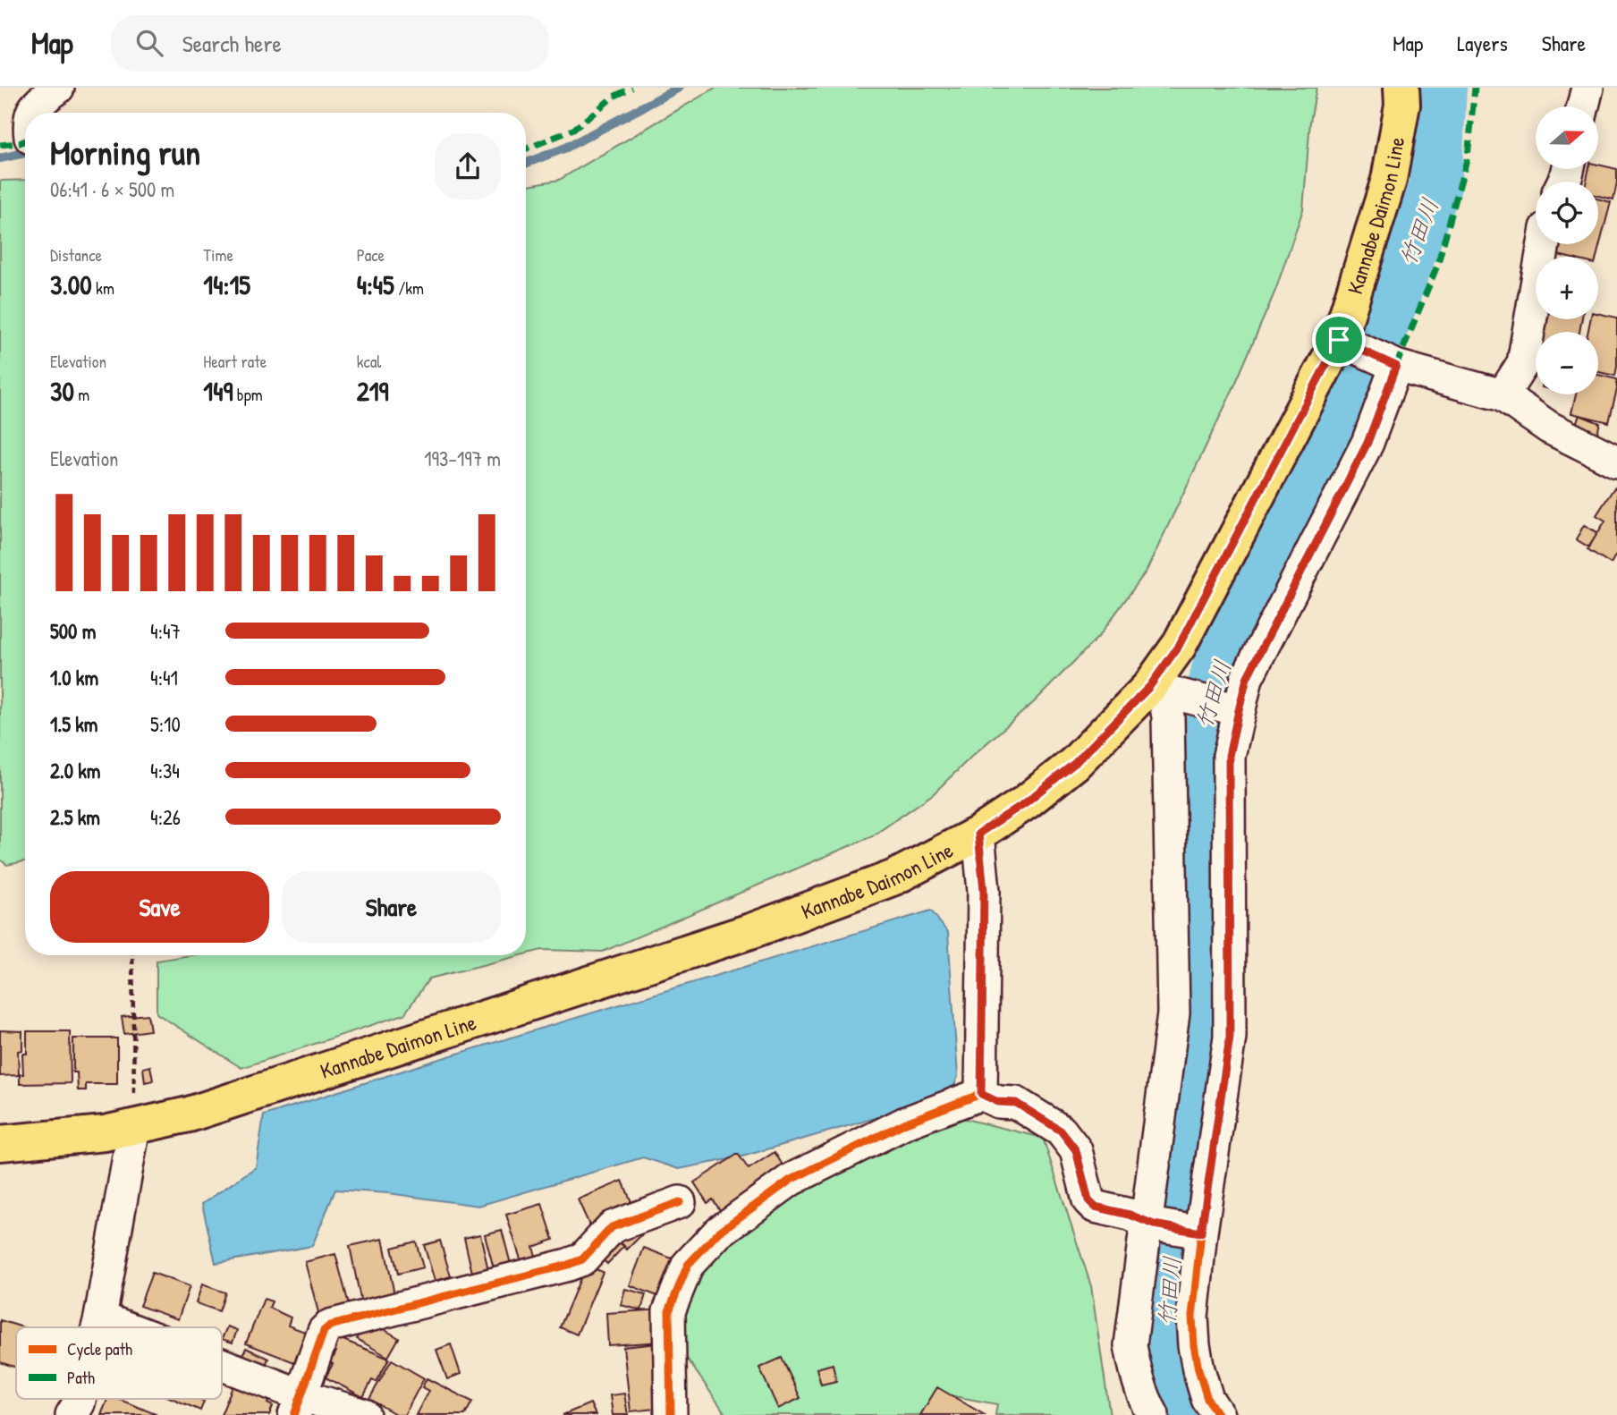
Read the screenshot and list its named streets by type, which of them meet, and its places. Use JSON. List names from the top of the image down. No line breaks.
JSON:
{"streets":{"main road":["Kannabe Daimon Line"]},"water":["竹田川"],"legend":["Cycle path","Path"],"north":"right","page":{"header":"Map","search":"Search here","nav":["Map","Layers","Share"],"map_buttons":["+","−"],"heading":["Morning run","06:41 · 6 × 500 m"],"stats":[["Distance","3.00 km"],["Time","14:15"],["Pace","4:45 /km"],["Elevation","30 m"],["Heart rate","149 bpm"],["kcal","219"]],"chart":["Elevation","193–197 m"],"list":[{"name":"500 m","note":"4:47"},{"name":"1.0 km","note":"4:41"},{"name":"1.5 km","note":"5:10"},{"name":"2.0 km","note":"4:34"},{"name":"2.5 km","note":"4:26"}],"buttons":["Save","Share"]}}
